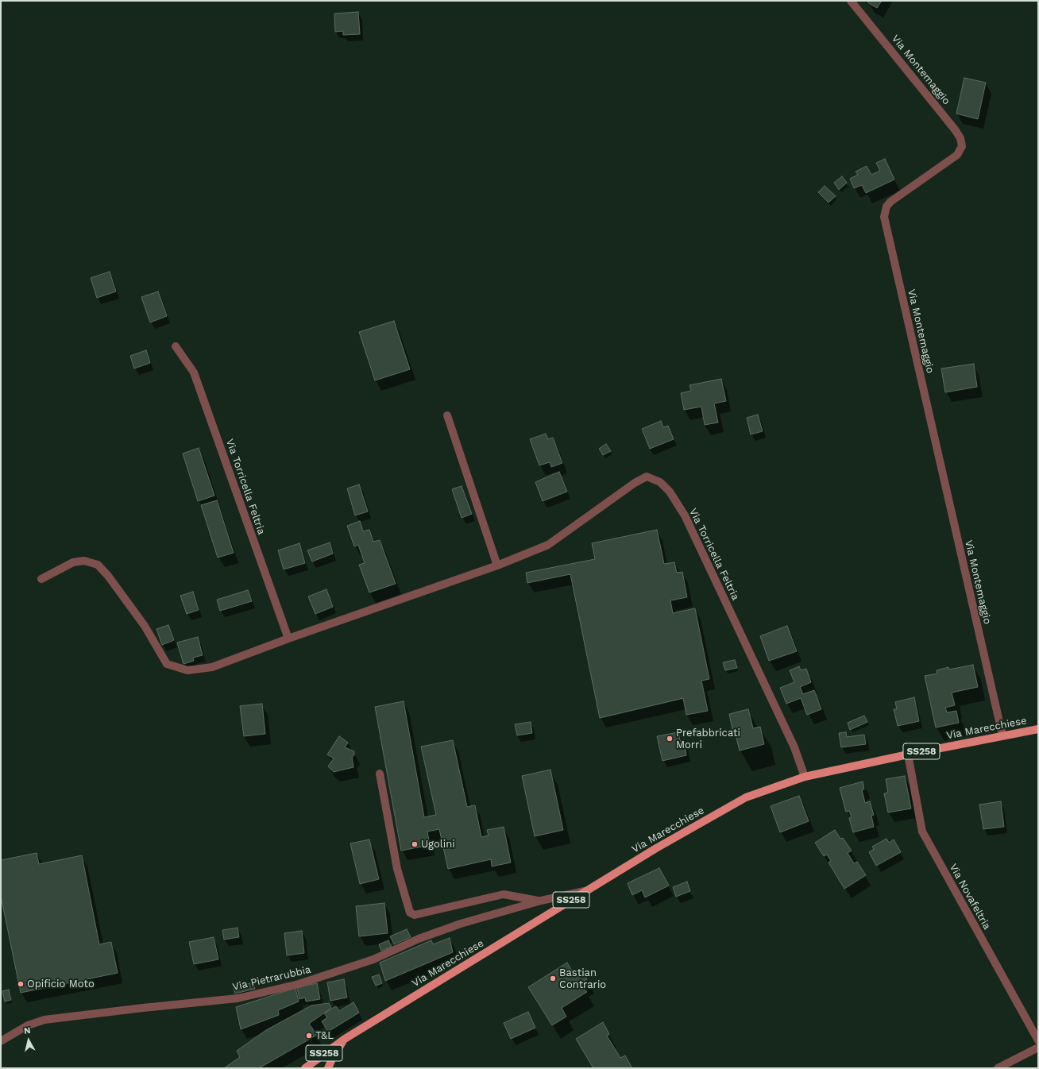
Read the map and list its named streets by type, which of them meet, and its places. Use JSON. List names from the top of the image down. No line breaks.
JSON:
{"streets":{"main road":["Via Marecchiese","SS258"],"street":["Via Montemaggio","Via Torricella Feltria","Via Novafeltria","Via Pietrarubbia"]},"crossings":[["Via Montemaggio","Via Marecchiese"],["Via Torricella Feltria","Via Marecchiese"],["Via Marecchiese","Via Novafeltria"],["Via Marecchiese","Via Pietrarubbia"]],"places":["Prefabbricati Morri","Ugolini","Bastian Contrario","Opificio Moto","T&L"],"north":"top"}
